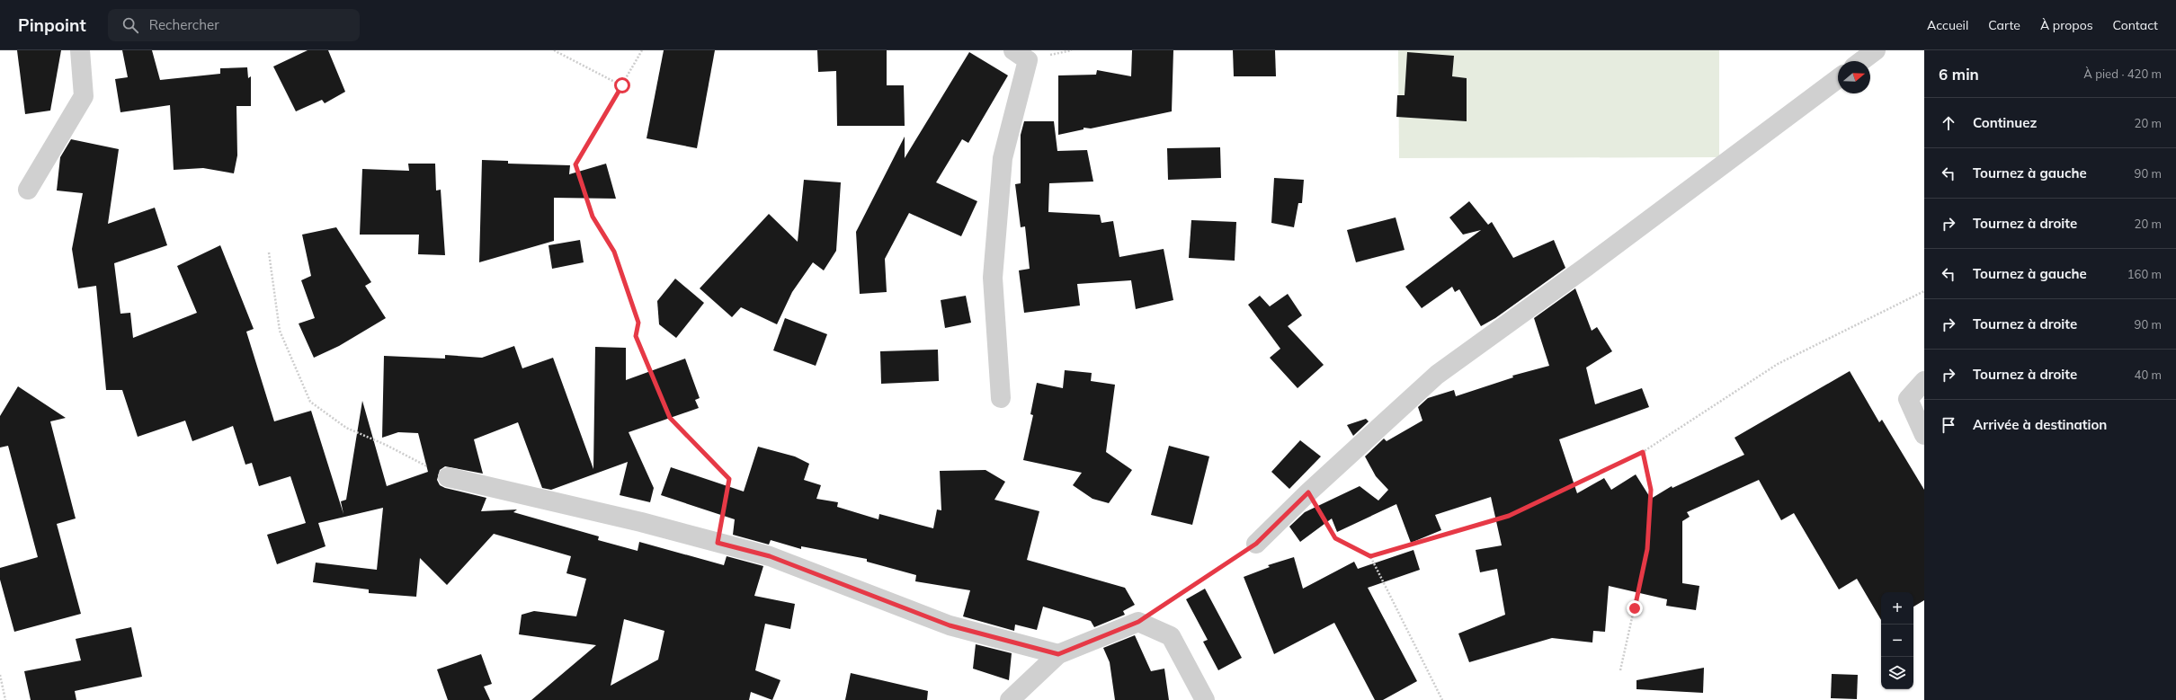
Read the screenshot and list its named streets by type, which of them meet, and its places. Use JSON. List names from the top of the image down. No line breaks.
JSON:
{"north":"right","page":{"header":"Pinpoint","search":"Rechercher","nav":["Accueil","Carte","À propos","Contact"],"heading":["6 min","À pied · 420 m"],"list":[["Continuez","20 m"],["Tournez à gauche","90 m"],["Tournez à droite","20 m"],["Tournez à gauche","160 m"],["Tournez à droite","90 m"],["Tournez à droite","40 m"],"Arrivée à destination"],"map_buttons":["+","−"]}}
